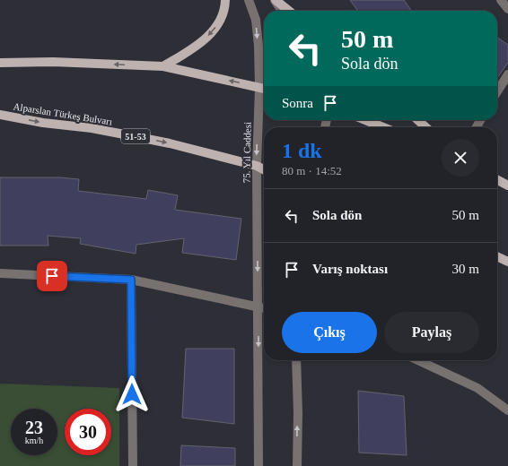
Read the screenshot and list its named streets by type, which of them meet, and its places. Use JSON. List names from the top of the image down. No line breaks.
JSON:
{"streets":{"main road":["Alparslan Türkeş Bulvarı","51-53"],"street":["75. Yıl Caddesi"]},"crossings":[["Alparslan Türkeş Bulvarı","75. Yıl Caddesi"]],"one_way":["75. Yıl Caddesi"],"page":{"turn":["50 m","Sola dön"],"then":"Sonra","heading":["1 dk","80 m · 14:52"],"list":[{"name":"Sola dön","value":"50 m"},{"name":"Varış noktası","value":"30 m"}],"buttons":["Çıkış","Paylaş"],"speed":"23 km/h","limit":"30"}}
